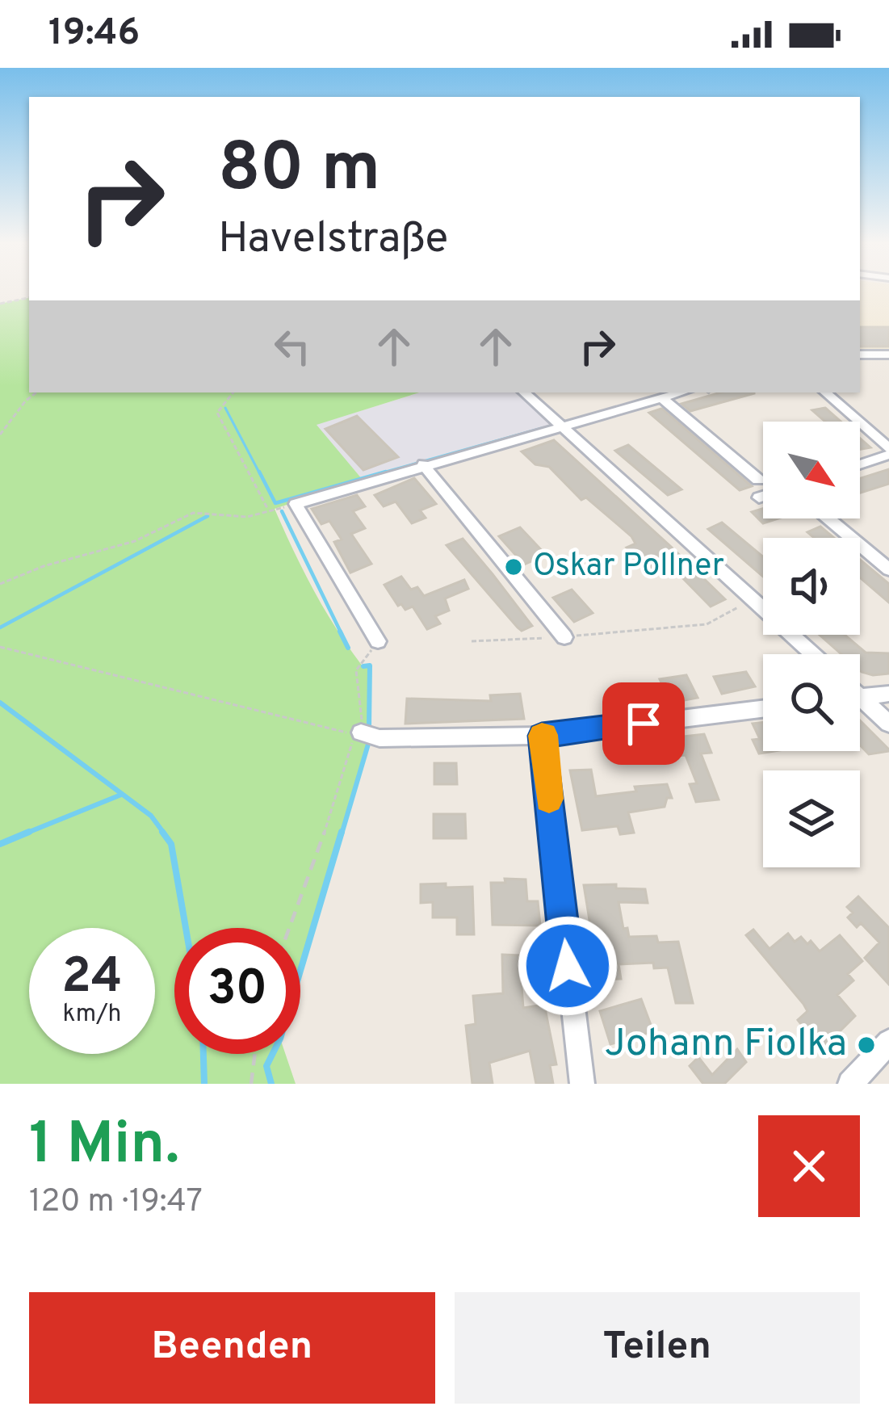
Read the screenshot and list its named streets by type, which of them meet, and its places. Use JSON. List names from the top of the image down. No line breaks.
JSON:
{"places":["Oskar Pollner","Johann Fiolka"],"north":"bottom right","page":{"status":"19:46","turn":["80 m","Havelstraße"],"speed":"24 km/h","limit":"30","heading":["1 Min.","120 m · 19:47"],"buttons":["Beenden","Teilen"]}}
